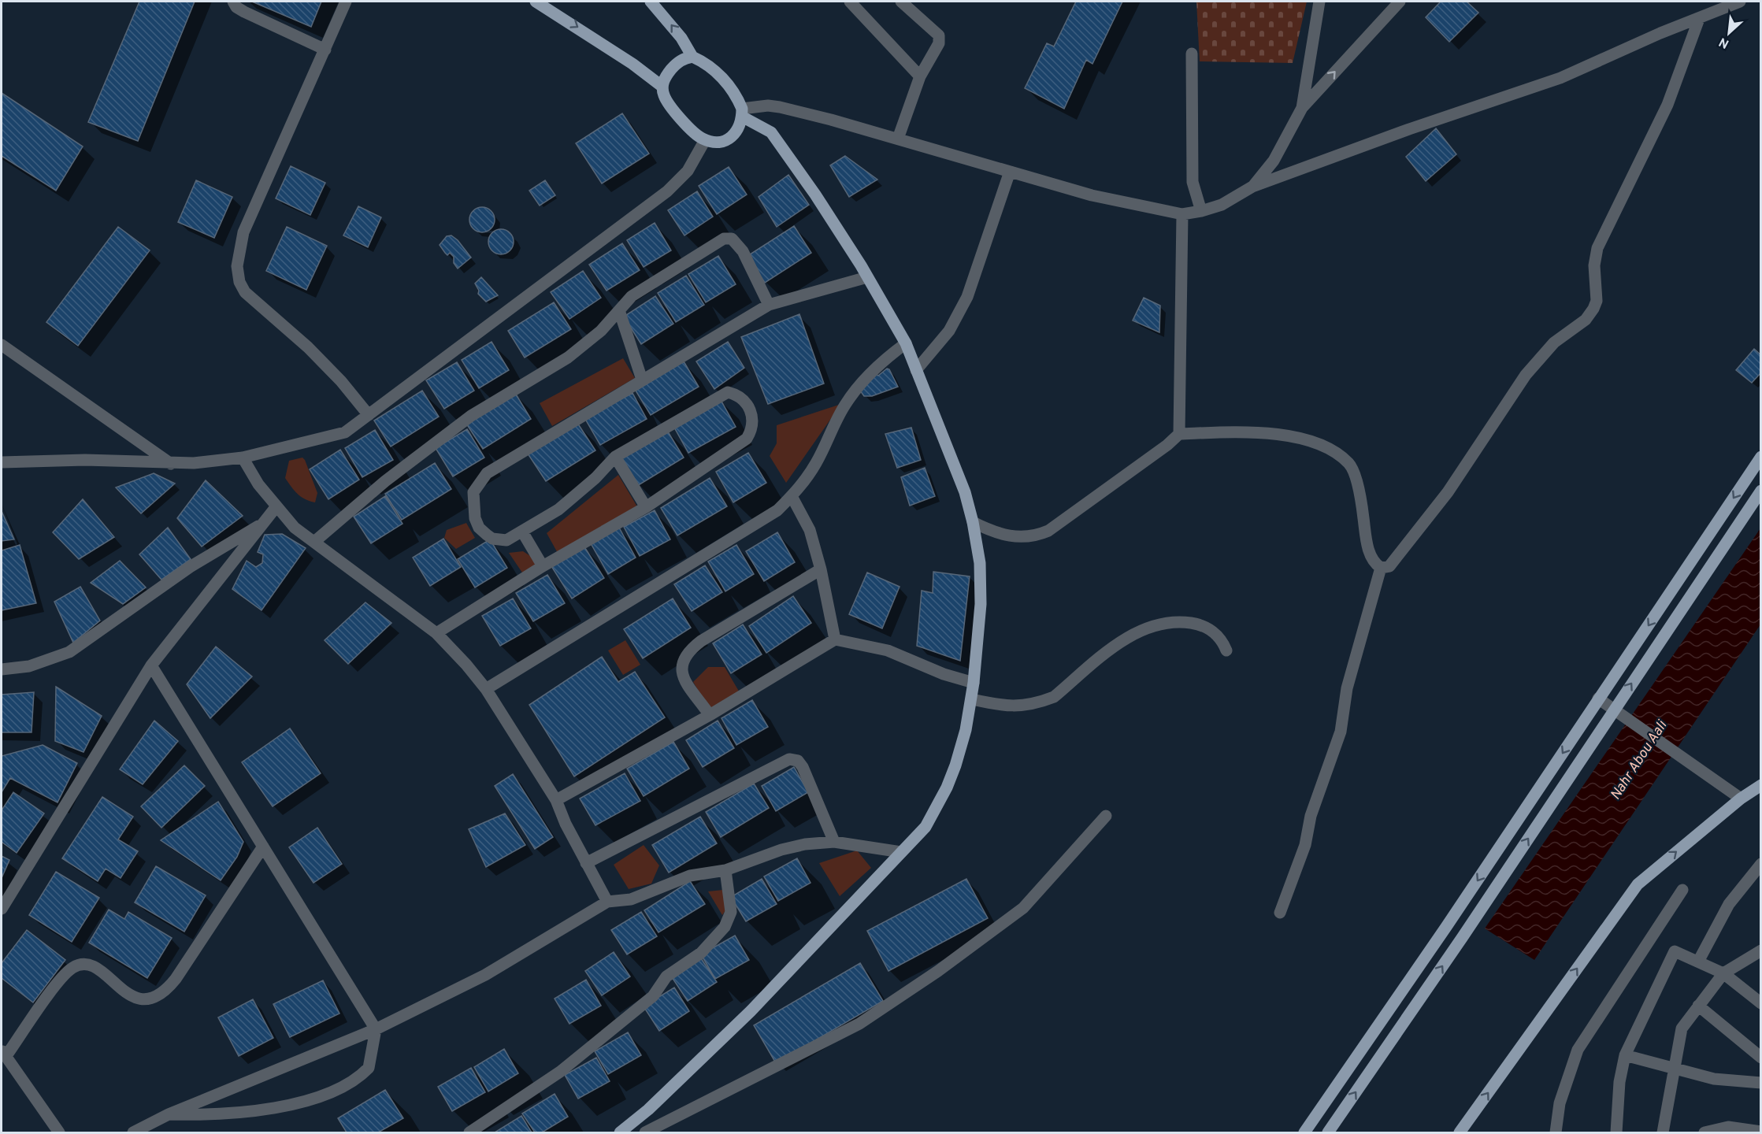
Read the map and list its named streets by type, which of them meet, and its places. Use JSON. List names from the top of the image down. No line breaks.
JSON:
{"water":["Nahr Abou Aali"],"north":"bottom left"}
